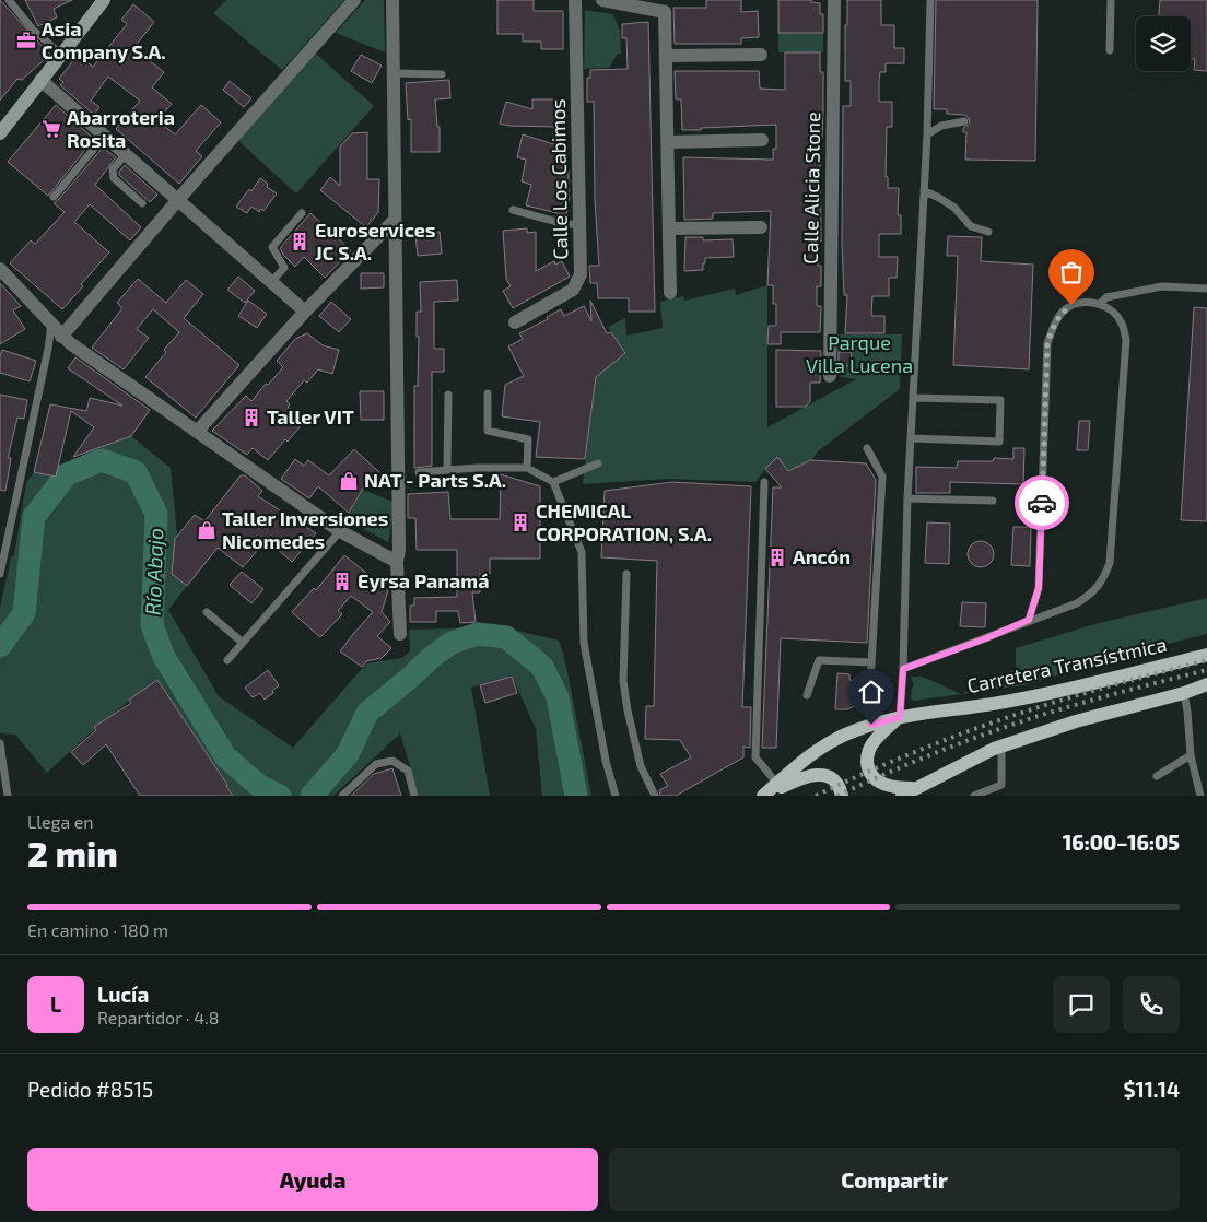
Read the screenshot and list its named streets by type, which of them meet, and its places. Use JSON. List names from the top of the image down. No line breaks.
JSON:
{"streets":{"main road":["Carretera Transístmica"],"street":["Calle Los Cabimos","Calle Alicia Stone"]},"water":["Río Abajo"],"parks":["Parque Villa Lucena"],"places":{"office":["Asia Company S.A."],"supermarket":["Abarroteria Rosita"],"building":["Euroservices JC S.A.","Taller VIT","CHEMICAL CORPORATION, S.A.","Ancón","Eyrsa Panamá"],"shop":["NAT - Parts S.A.","Taller Inversiones Nicomedes"]},"page":{"heading":["2 min","Llega en","16:00–16:05"],"panel":["Lucía","Repartidor · 4.8","Pedido #8515","$11.14"],"bar":"En camino · 180 m","round":"L","buttons":["Ayuda","Compartir"]}}
